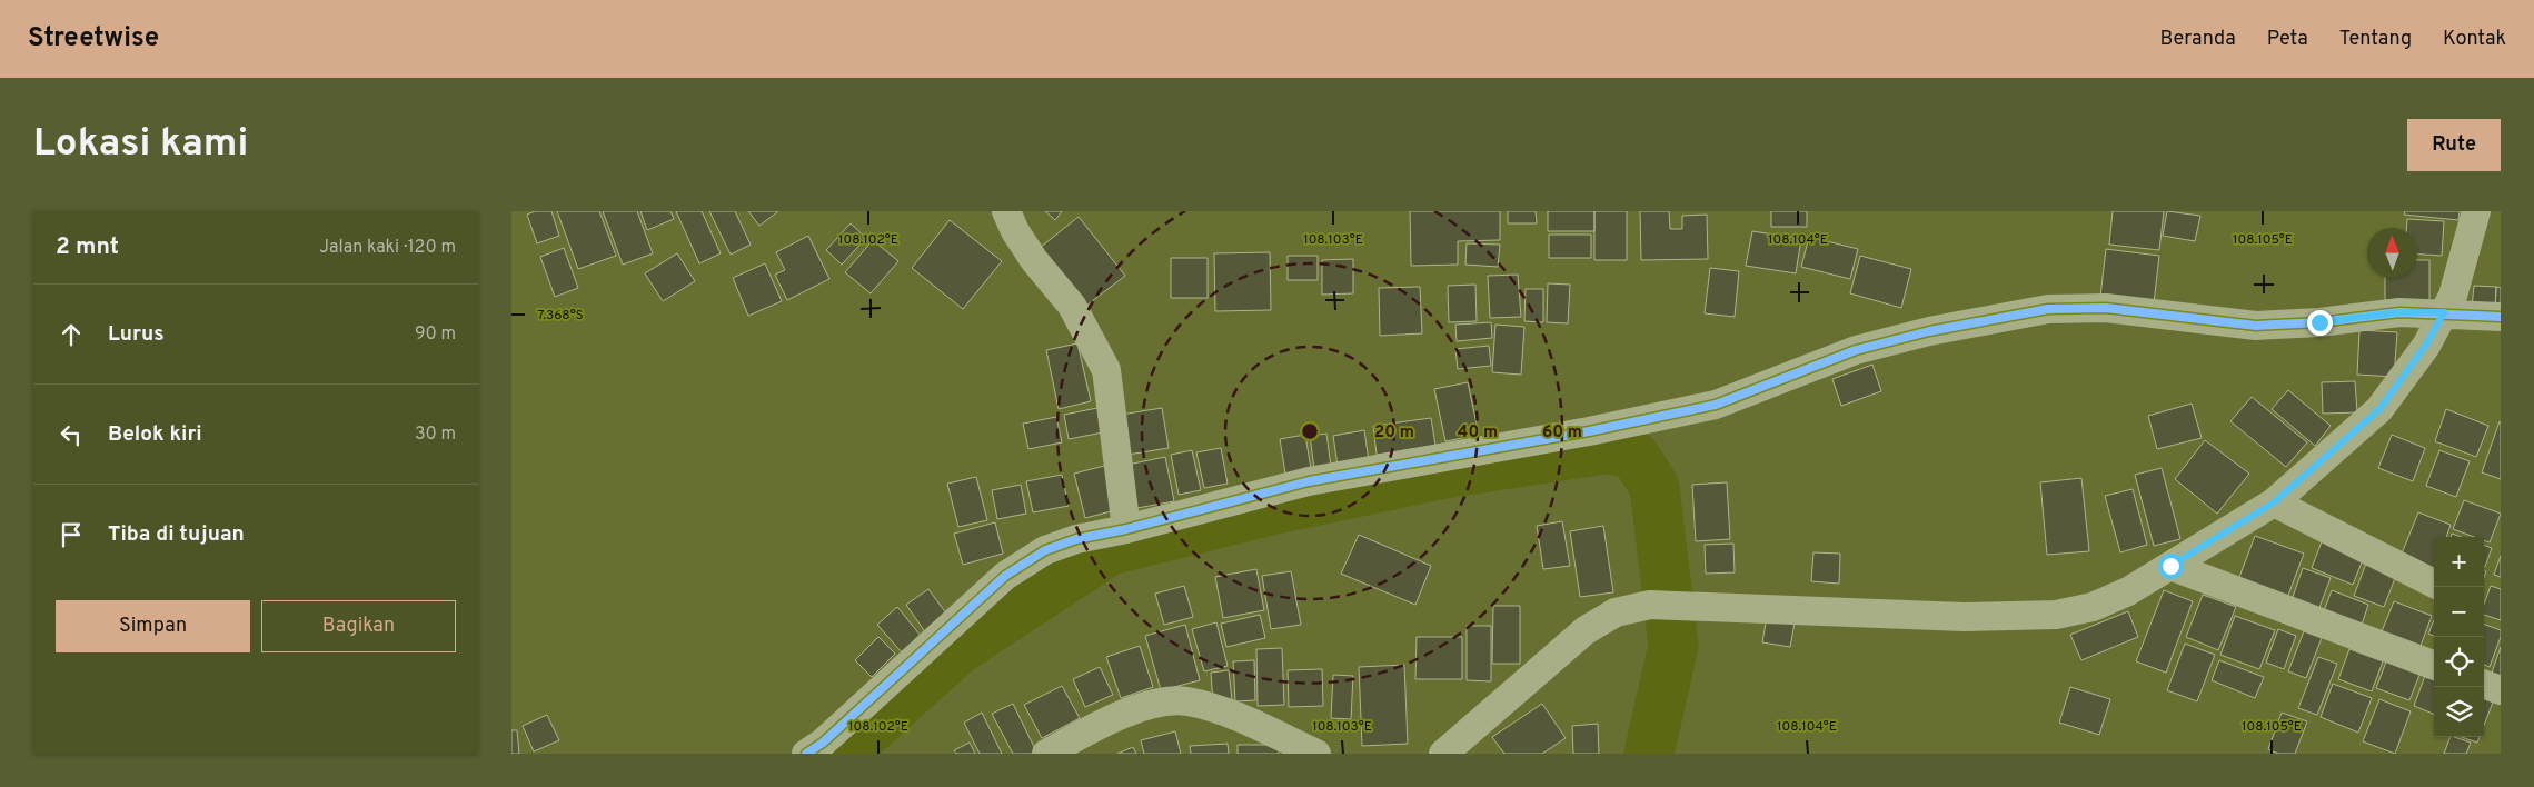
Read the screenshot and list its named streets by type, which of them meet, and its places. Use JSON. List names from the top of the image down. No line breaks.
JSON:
{"north":"top","page":{"header":"Streetwise","nav":["Beranda","Peta","Tentang","Kontak"],"buttons":["Rute",["Simpan","Bagikan"]],"title":"Lokasi kami","heading":["2 mnt","Jalan kaki · 120 m"],"list":[["Lurus","90 m"],["Belok kiri","30 m"],"Tiba di tujuan"],"map_buttons":["+","−"]},"coordinates":["108.102°E","108.103°E","108.104°E","108.105°E","7.368°S"],"rings":["20 m","40 m","60 m"]}
